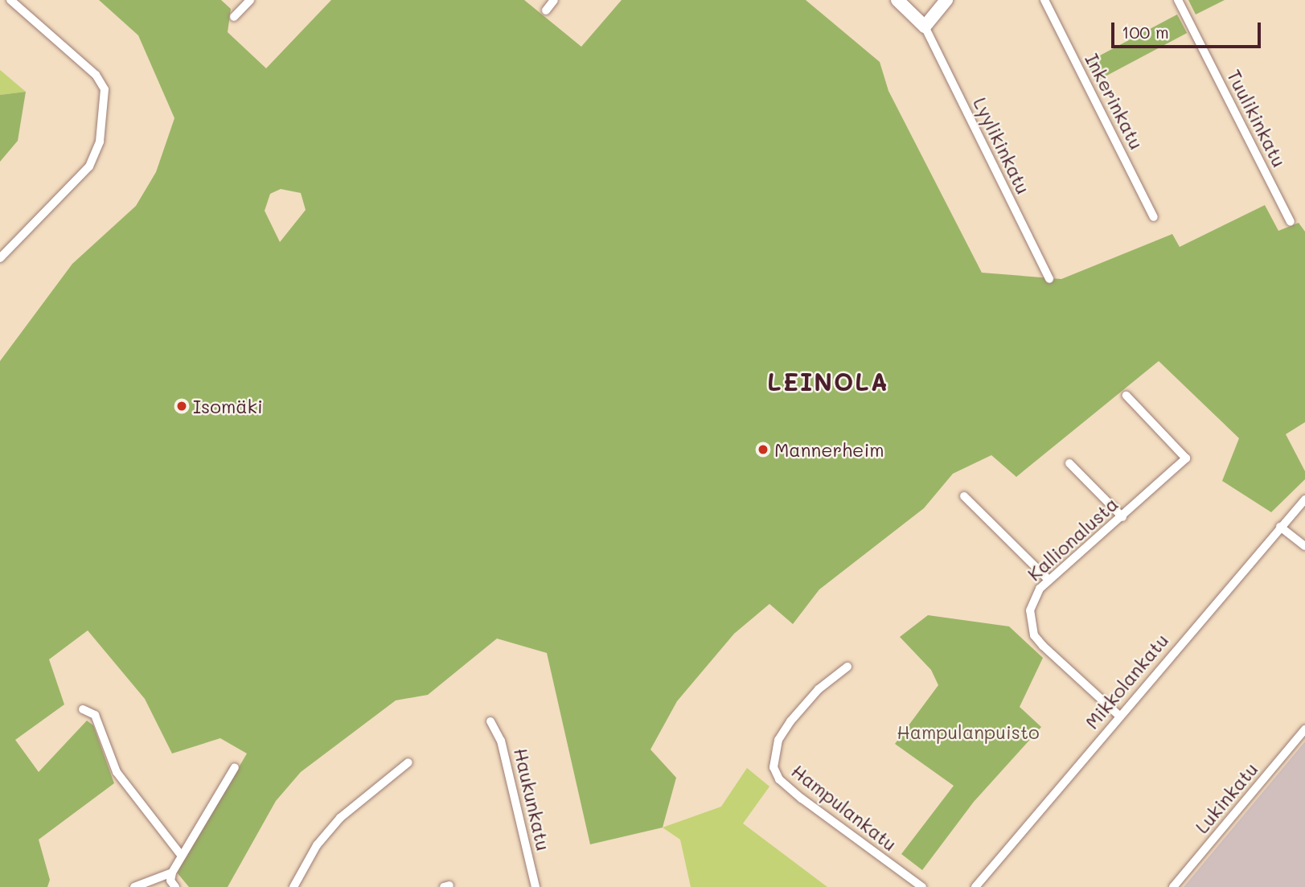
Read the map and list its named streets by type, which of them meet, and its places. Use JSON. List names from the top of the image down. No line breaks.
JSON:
{"streets":{"street":["Inkerinkatu","Tuulikinkatu","Lyylikinkatu","Kallionalusta","Mikkolankatu","Lukinkatu","Haukunkatu","Hampulankatu"]},"crossings":[["Kallionalusta","Mikkolankatu"]],"districts":["LEINOLA"],"parks":["Hampulanpuisto"],"places":["Isomäki","Mannerheim"],"scale_bar":"100 m"}
